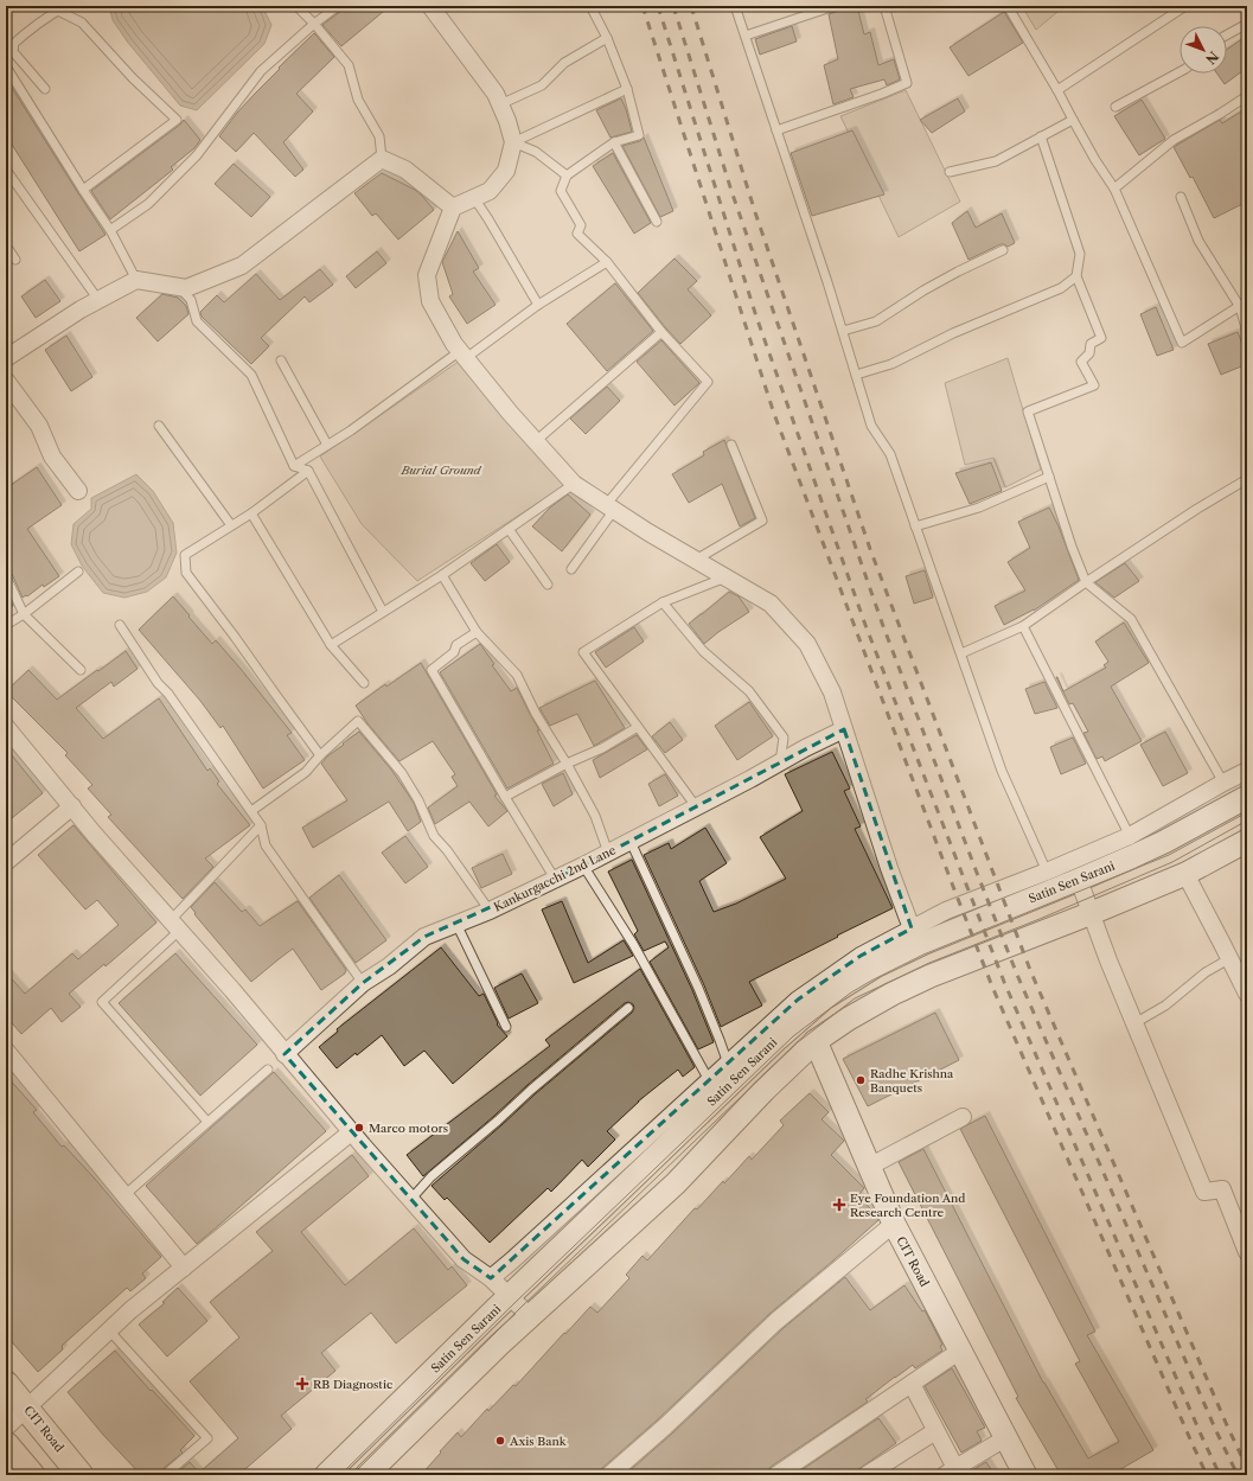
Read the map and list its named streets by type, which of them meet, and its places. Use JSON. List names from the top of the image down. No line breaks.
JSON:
{"streets":{"main road":["Satin Sen Sarani","CIT Road"],"street":["Kankurgacchi 2nd Lane"]},"parks":["Burial Ground"],"places":{"other":["Radhe Krishna Banquets","Marco motors","Axis Bank"],"health":["Eye Foundation And Research Centre","RB Diagnostic"]},"north":"bottom right"}
